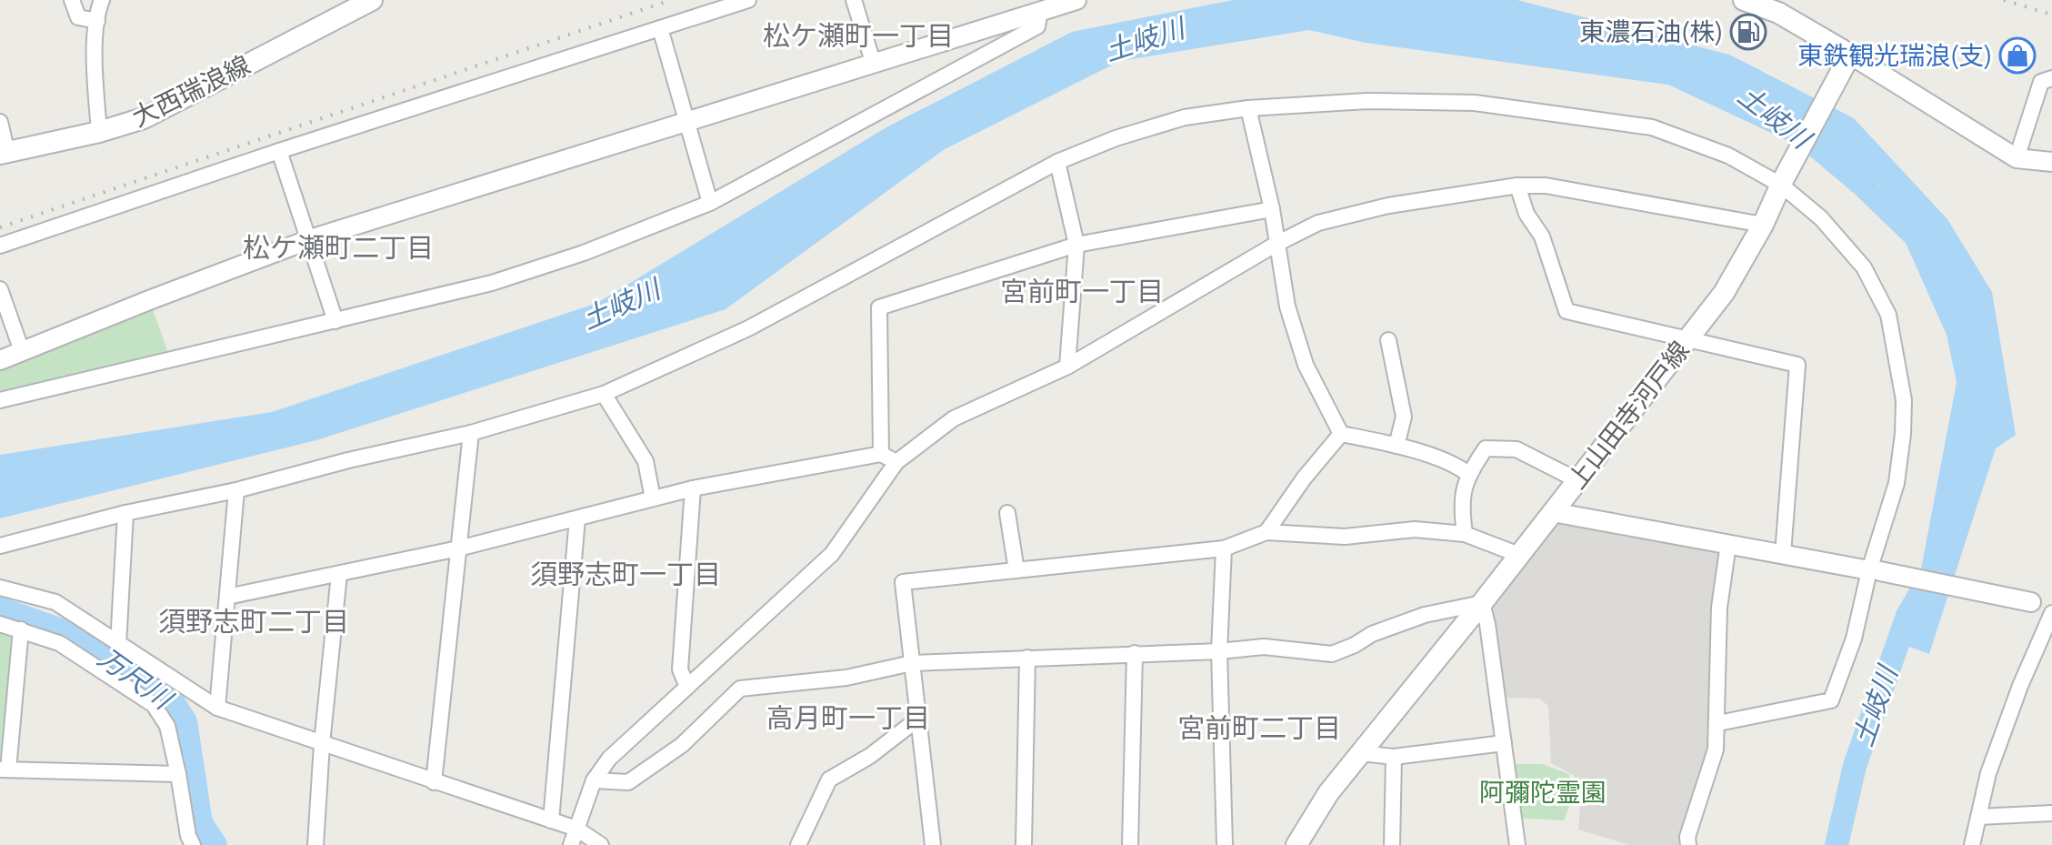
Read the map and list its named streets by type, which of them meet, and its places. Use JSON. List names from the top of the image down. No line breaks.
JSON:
{"streets":{"main road":["大西瑞浪線","上山田寺河戸線"]},"districts":["松ケ瀬町一丁目","松ケ瀬町二丁目","宮前町一丁目","須野志町一丁目","須野志町二丁目","高月町一丁目","宮前町二丁目"],"water":["土岐川","万尺川"],"parks":["阿彌陀霊園"],"places":{"fuel station":["東濃石油(株)"],"shop":["東鉄観光瑞浪(支)"]}}
